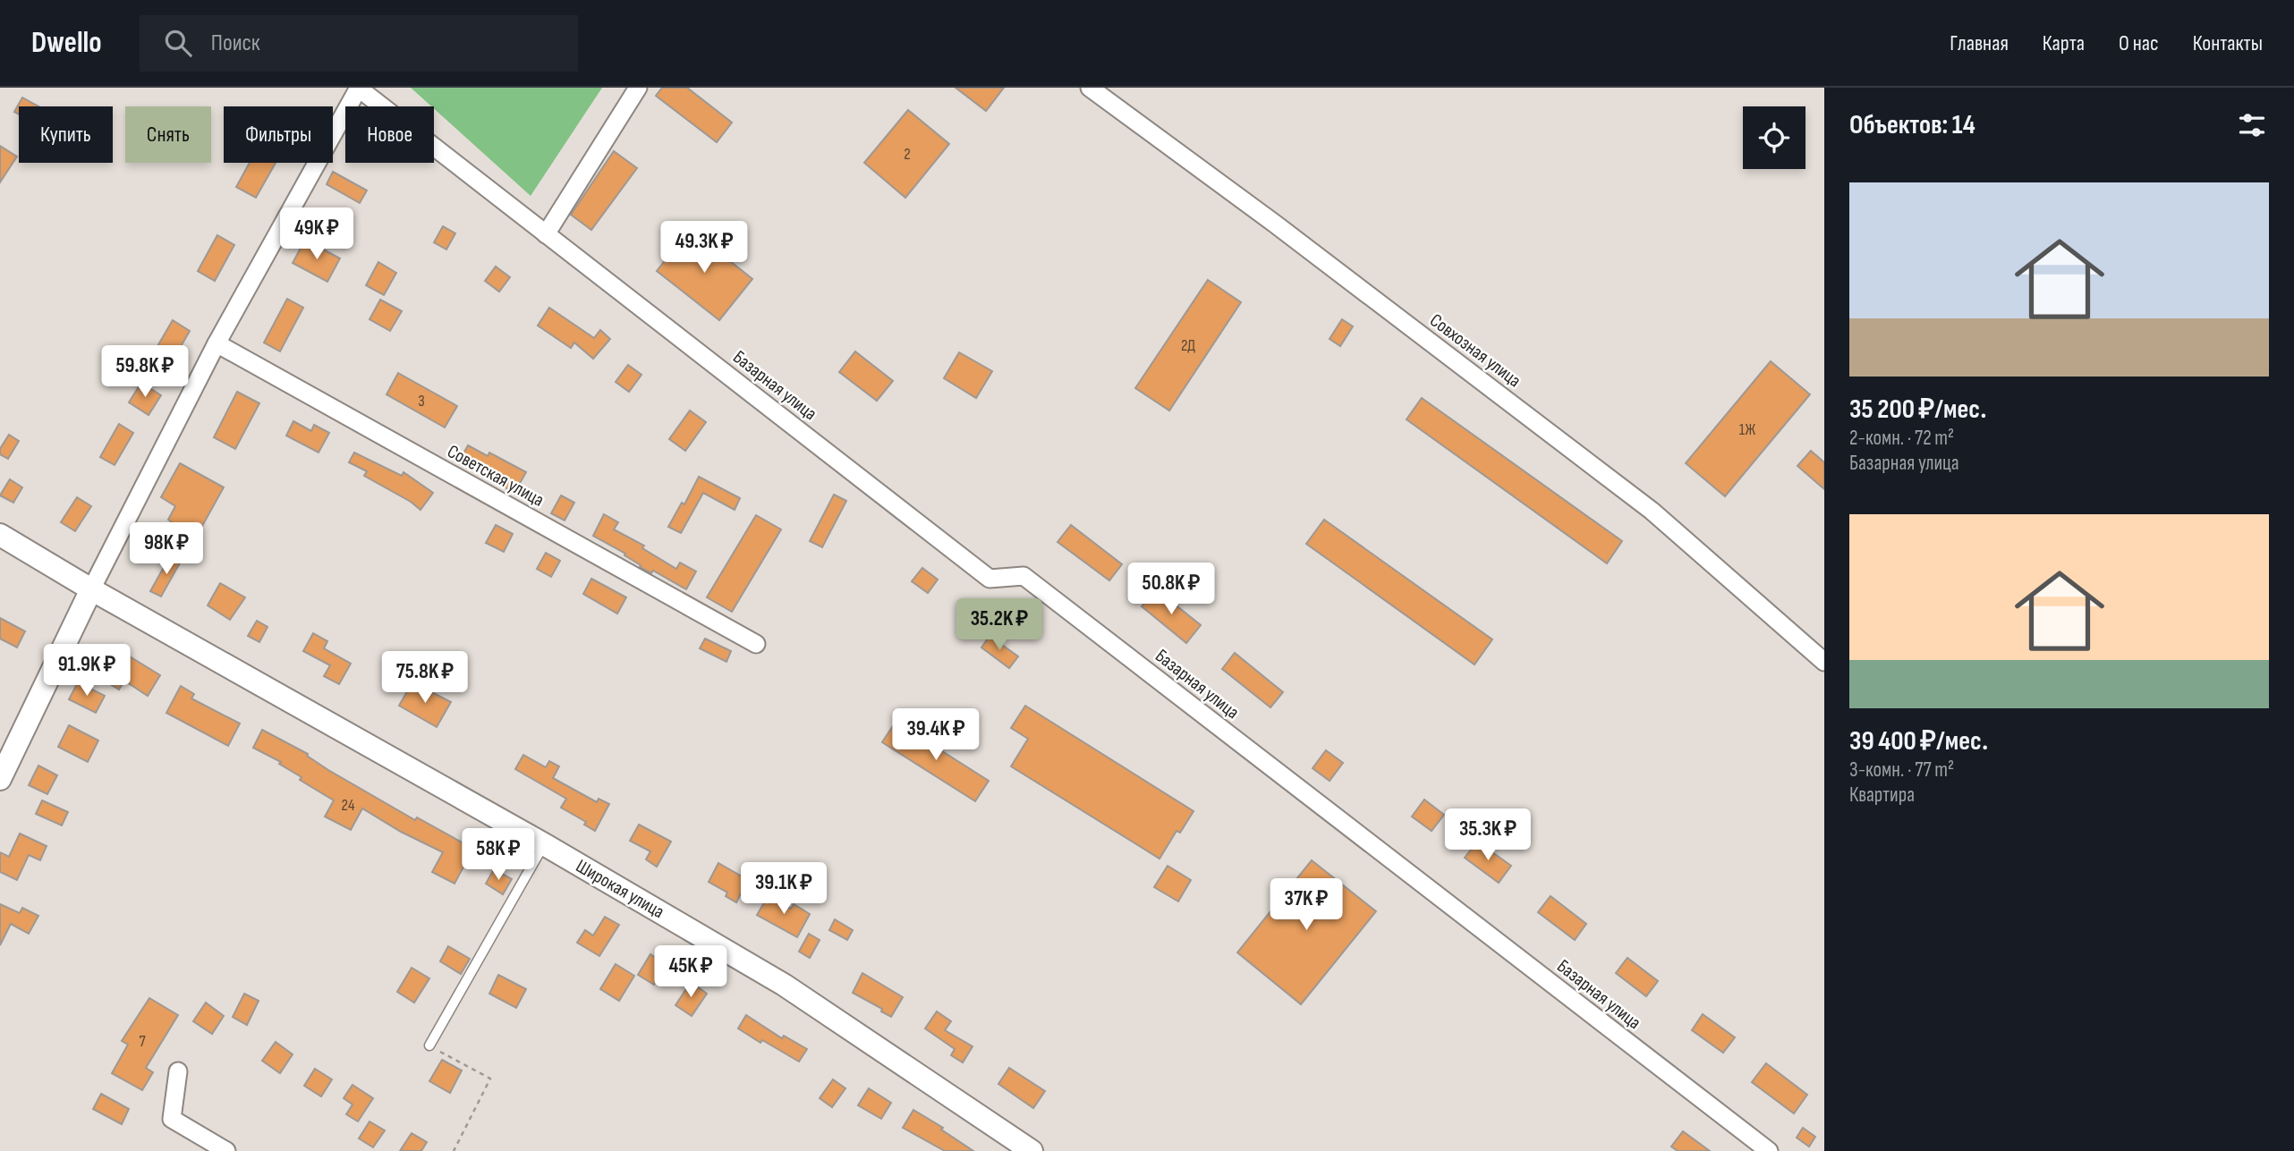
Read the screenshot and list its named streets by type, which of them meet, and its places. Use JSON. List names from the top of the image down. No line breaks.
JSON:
{"streets":{"street":["Совхозная улица","Базарная улица","Советская улица","Широкая улица"]},"house_numbers":["2","2Д","3","1Ж","24","7"],"page":{"header":"Dwello","search":"Поиск","nav":["Главная","Карта","О нас","Контакты"],"heading":"Объектов: 14","chip":["Купить","Снять","Фильтры","Новое"],"list":[{"name":"35 200 ₽/мес.","note":"2-комн. · 72 m² · Базарная улица"},{"name":"39 400 ₽/мес.","note":"3-комн. · 77 m² · Квартира"}],"price":["49K ₽","49.3K ₽","59.8K ₽","98K ₽","50.8K ₽","35.2K ₽","91.9K ₽","75.8K ₽","39.4K ₽","35.3K ₽","58K ₽","39.1K ₽","37K ₽","45K ₽"]}}
